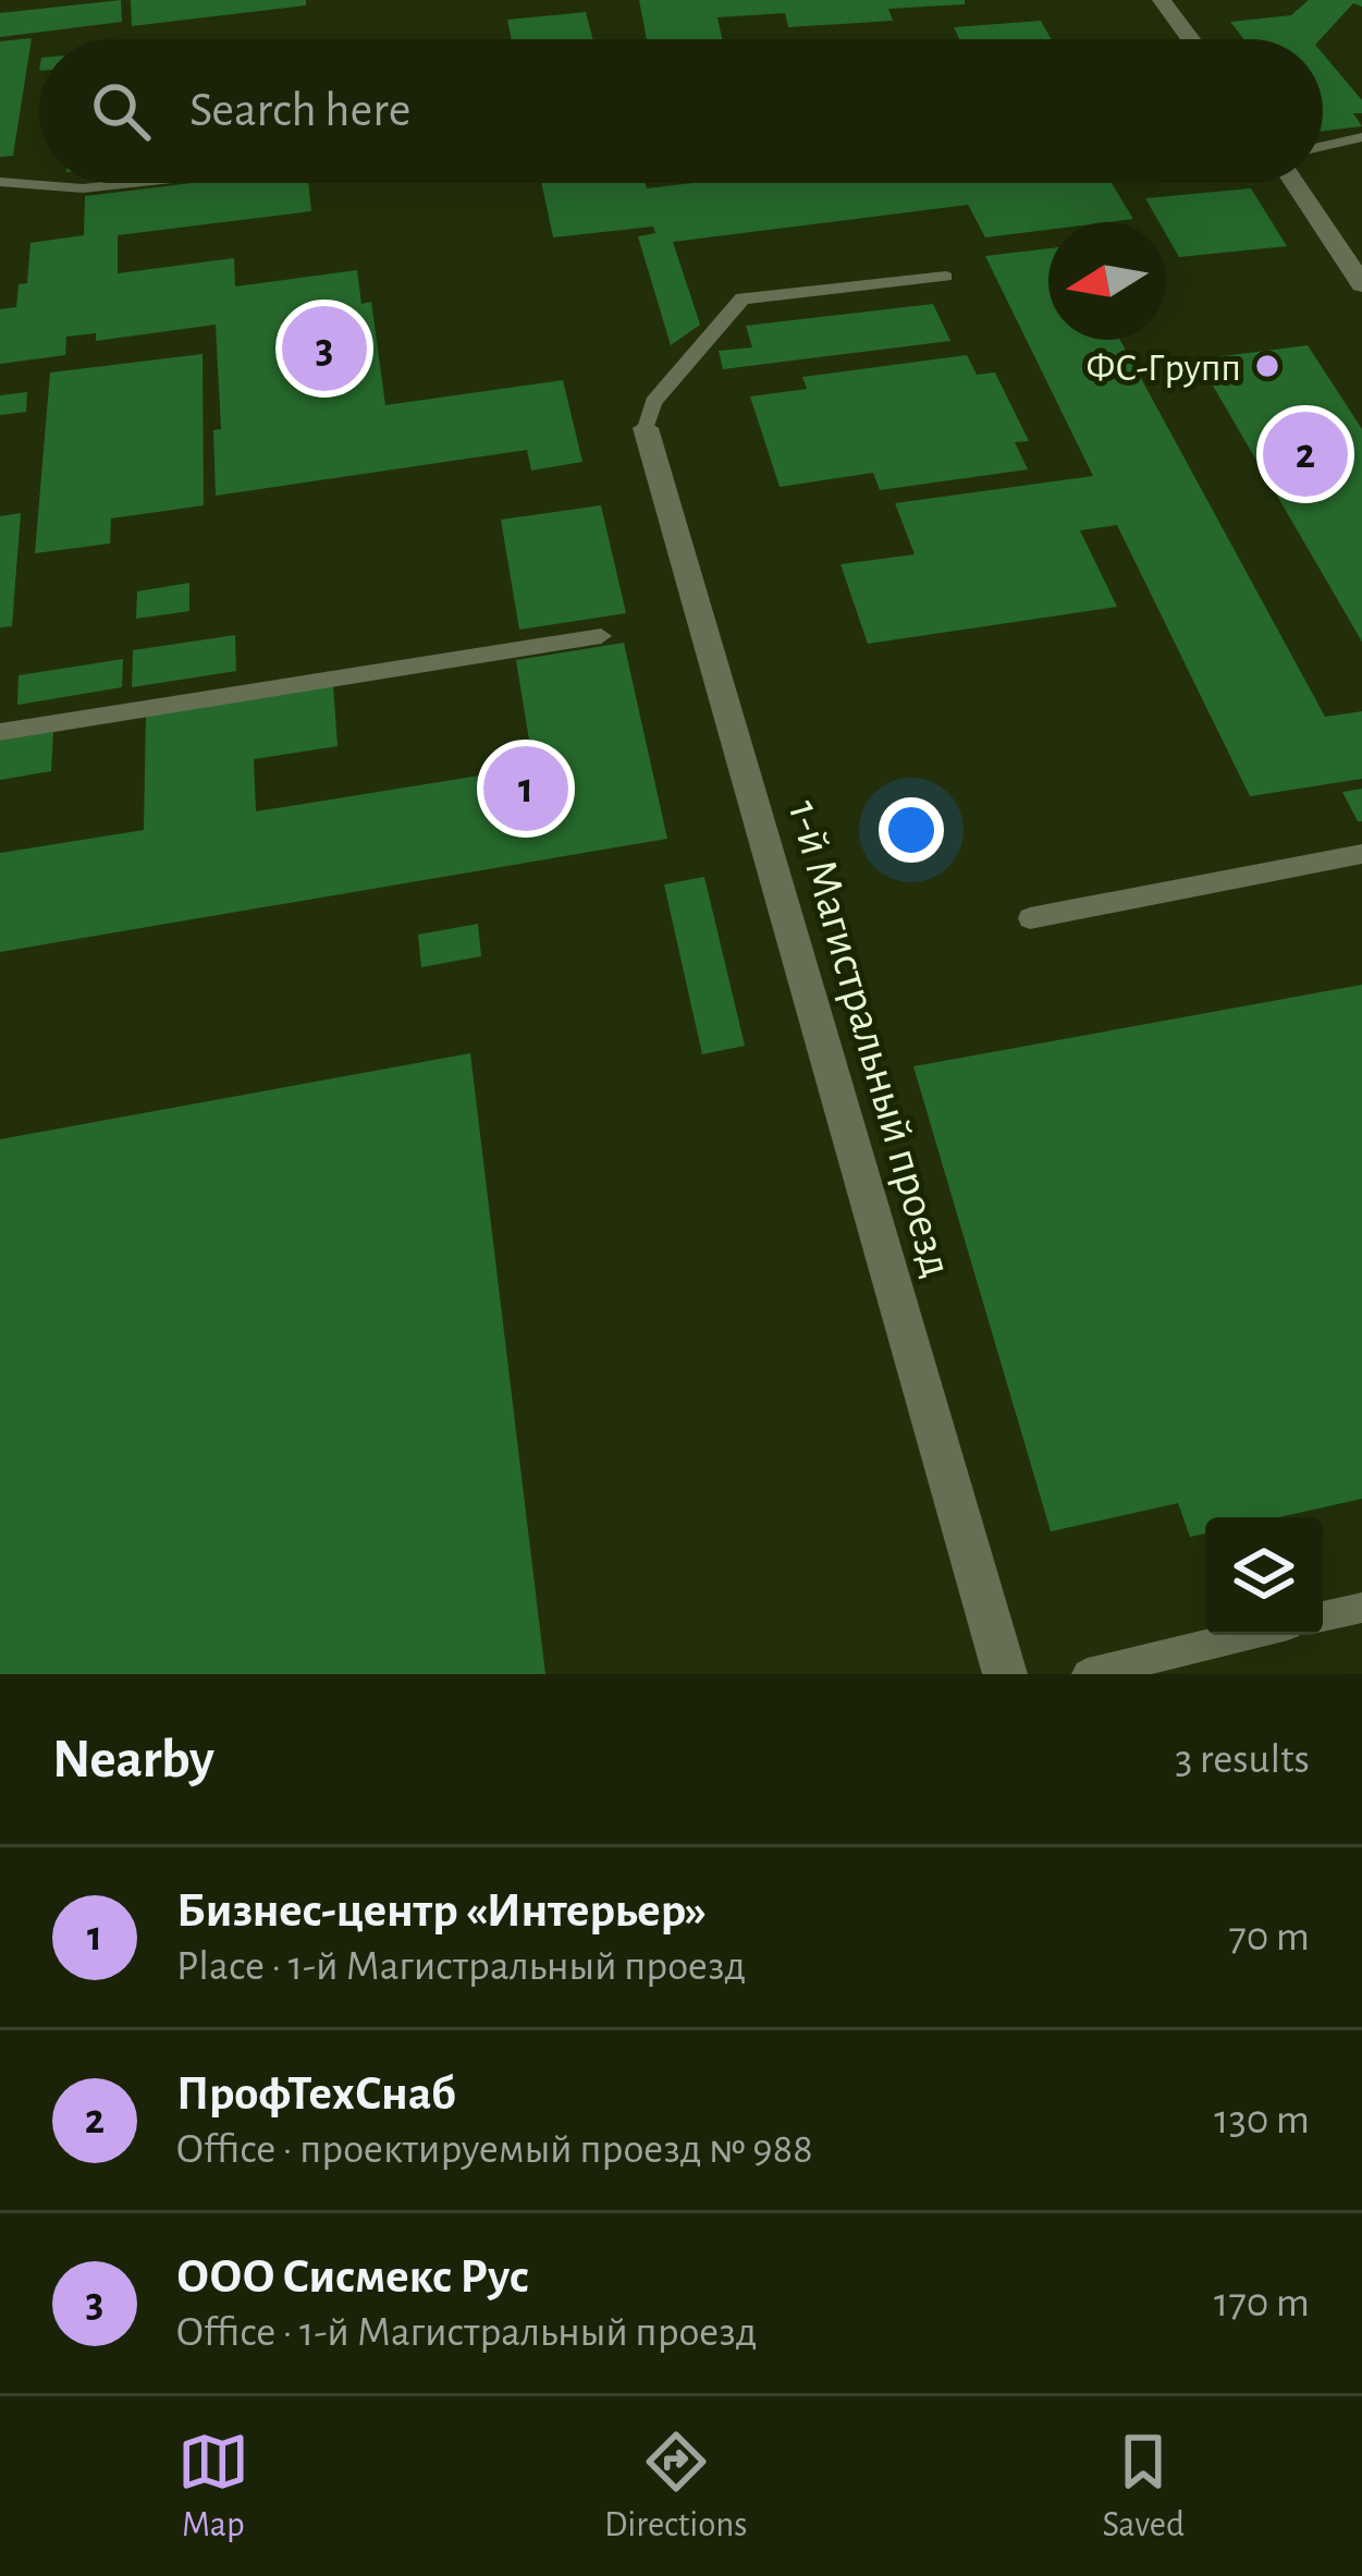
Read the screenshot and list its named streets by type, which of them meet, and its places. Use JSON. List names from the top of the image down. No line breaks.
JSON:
{"streets":{"street":["1-й Магистральный проезд"]},"places":["ФС-Групп"],"north":"left","page":{"search":"Search here","pins":["3","2","1"],"heading":["Nearby","3 results"],"list":[{"mark":"1","name":"Бизнес-центр «Интерьер»","note":"Place · 1-й Магистральный проезд","value":"70 m"},{"mark":"2","name":"ПрофТехСнаб","note":"Office · проектируемый проезд № 988","value":"130 m"},{"mark":"3","name":"ООО Сисмекс Рус","note":"Office · 1-й Магистральный проезд","value":"170 m"}],"nav":["Map","Directions","Saved"]}}
